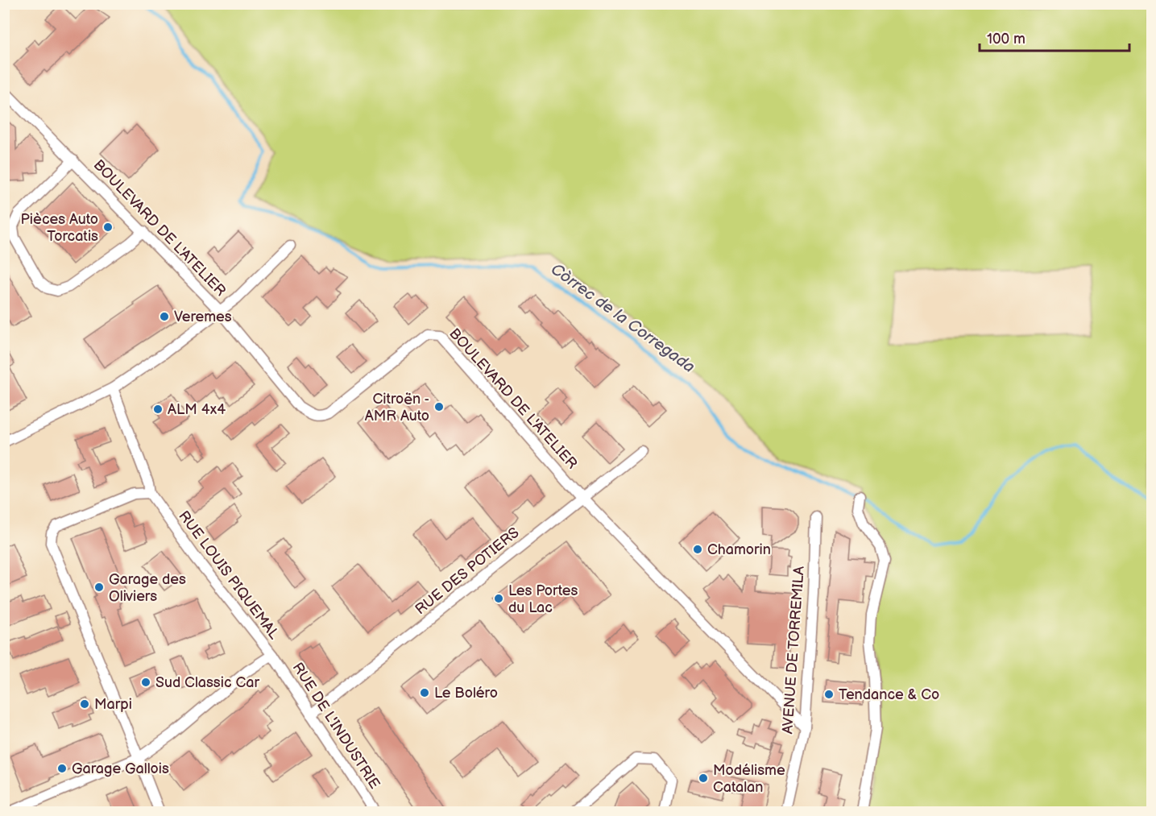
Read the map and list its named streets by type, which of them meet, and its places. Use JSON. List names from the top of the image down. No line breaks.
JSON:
{"streets":{"street":["BOULEVARD DE L'ATELIER","RUE DES POTIERS","RUE LOUIS PIQUEMAL","AVENUE DE TORREMILA","RUE DE L'INDUSTRIE"]},"crossings":[["BOULEVARD DE L'ATELIER","RUE DES POTIERS"],["BOULEVARD DE L'ATELIER","AVENUE DE TORREMILA"],["RUE DES POTIERS","RUE DE L'INDUSTRIE"],["RUE LOUIS PIQUEMAL","RUE DE L'INDUSTRIE"]],"water":["Còrrec de la Corregada"],"places":["Pièces Auto Torcatis","Veremes","Citroën - AMR Auto","ALM 4x4","Chamorin","Garage des Oliviers","Les Portes du Lac","Sud Classic Car","Le Boléro","Tendance & Co","Marpi","Garage Gallois","Modélisme Catalan"],"scale_bar":"100 m"}
